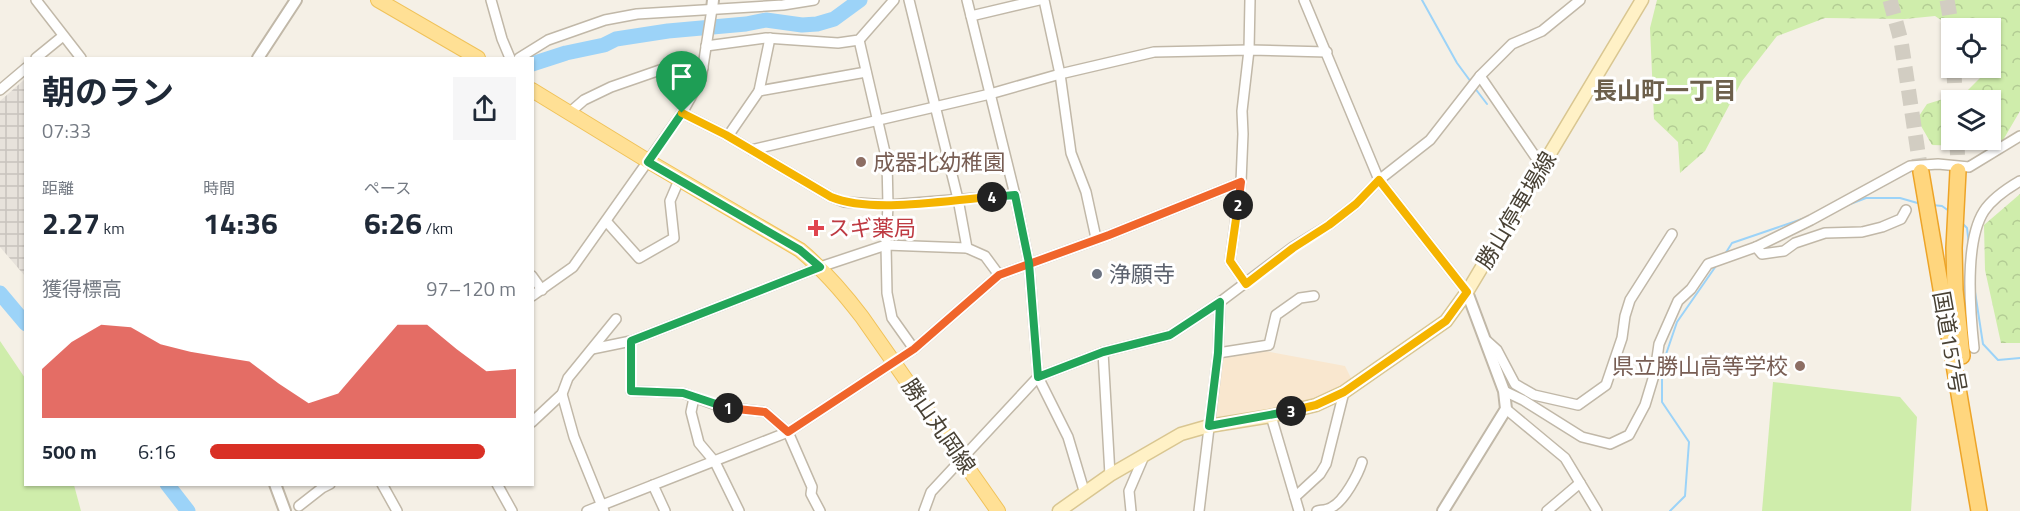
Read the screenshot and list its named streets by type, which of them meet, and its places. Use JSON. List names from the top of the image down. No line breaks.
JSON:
{"streets":{"highway":["国道157号"],"main road":["勝山停車場線","勝山丸岡線"]},"districts":["長山町一丁目"],"places":{"other":["成器北幼稚園","浄願寺","県立勝山高等学校"],"health":["スギ薬局"]},"page":{"heading":["朝のラン","07:33"],"stats":[["距離","2.27 km"],["時間","14:36"],["ペース","6:26 /km"]],"pins":["4","2","1","3"],"chart":["獲得標高","97–120 m"],"list":[{"name":"500 m","note":"6:16"}]}}
